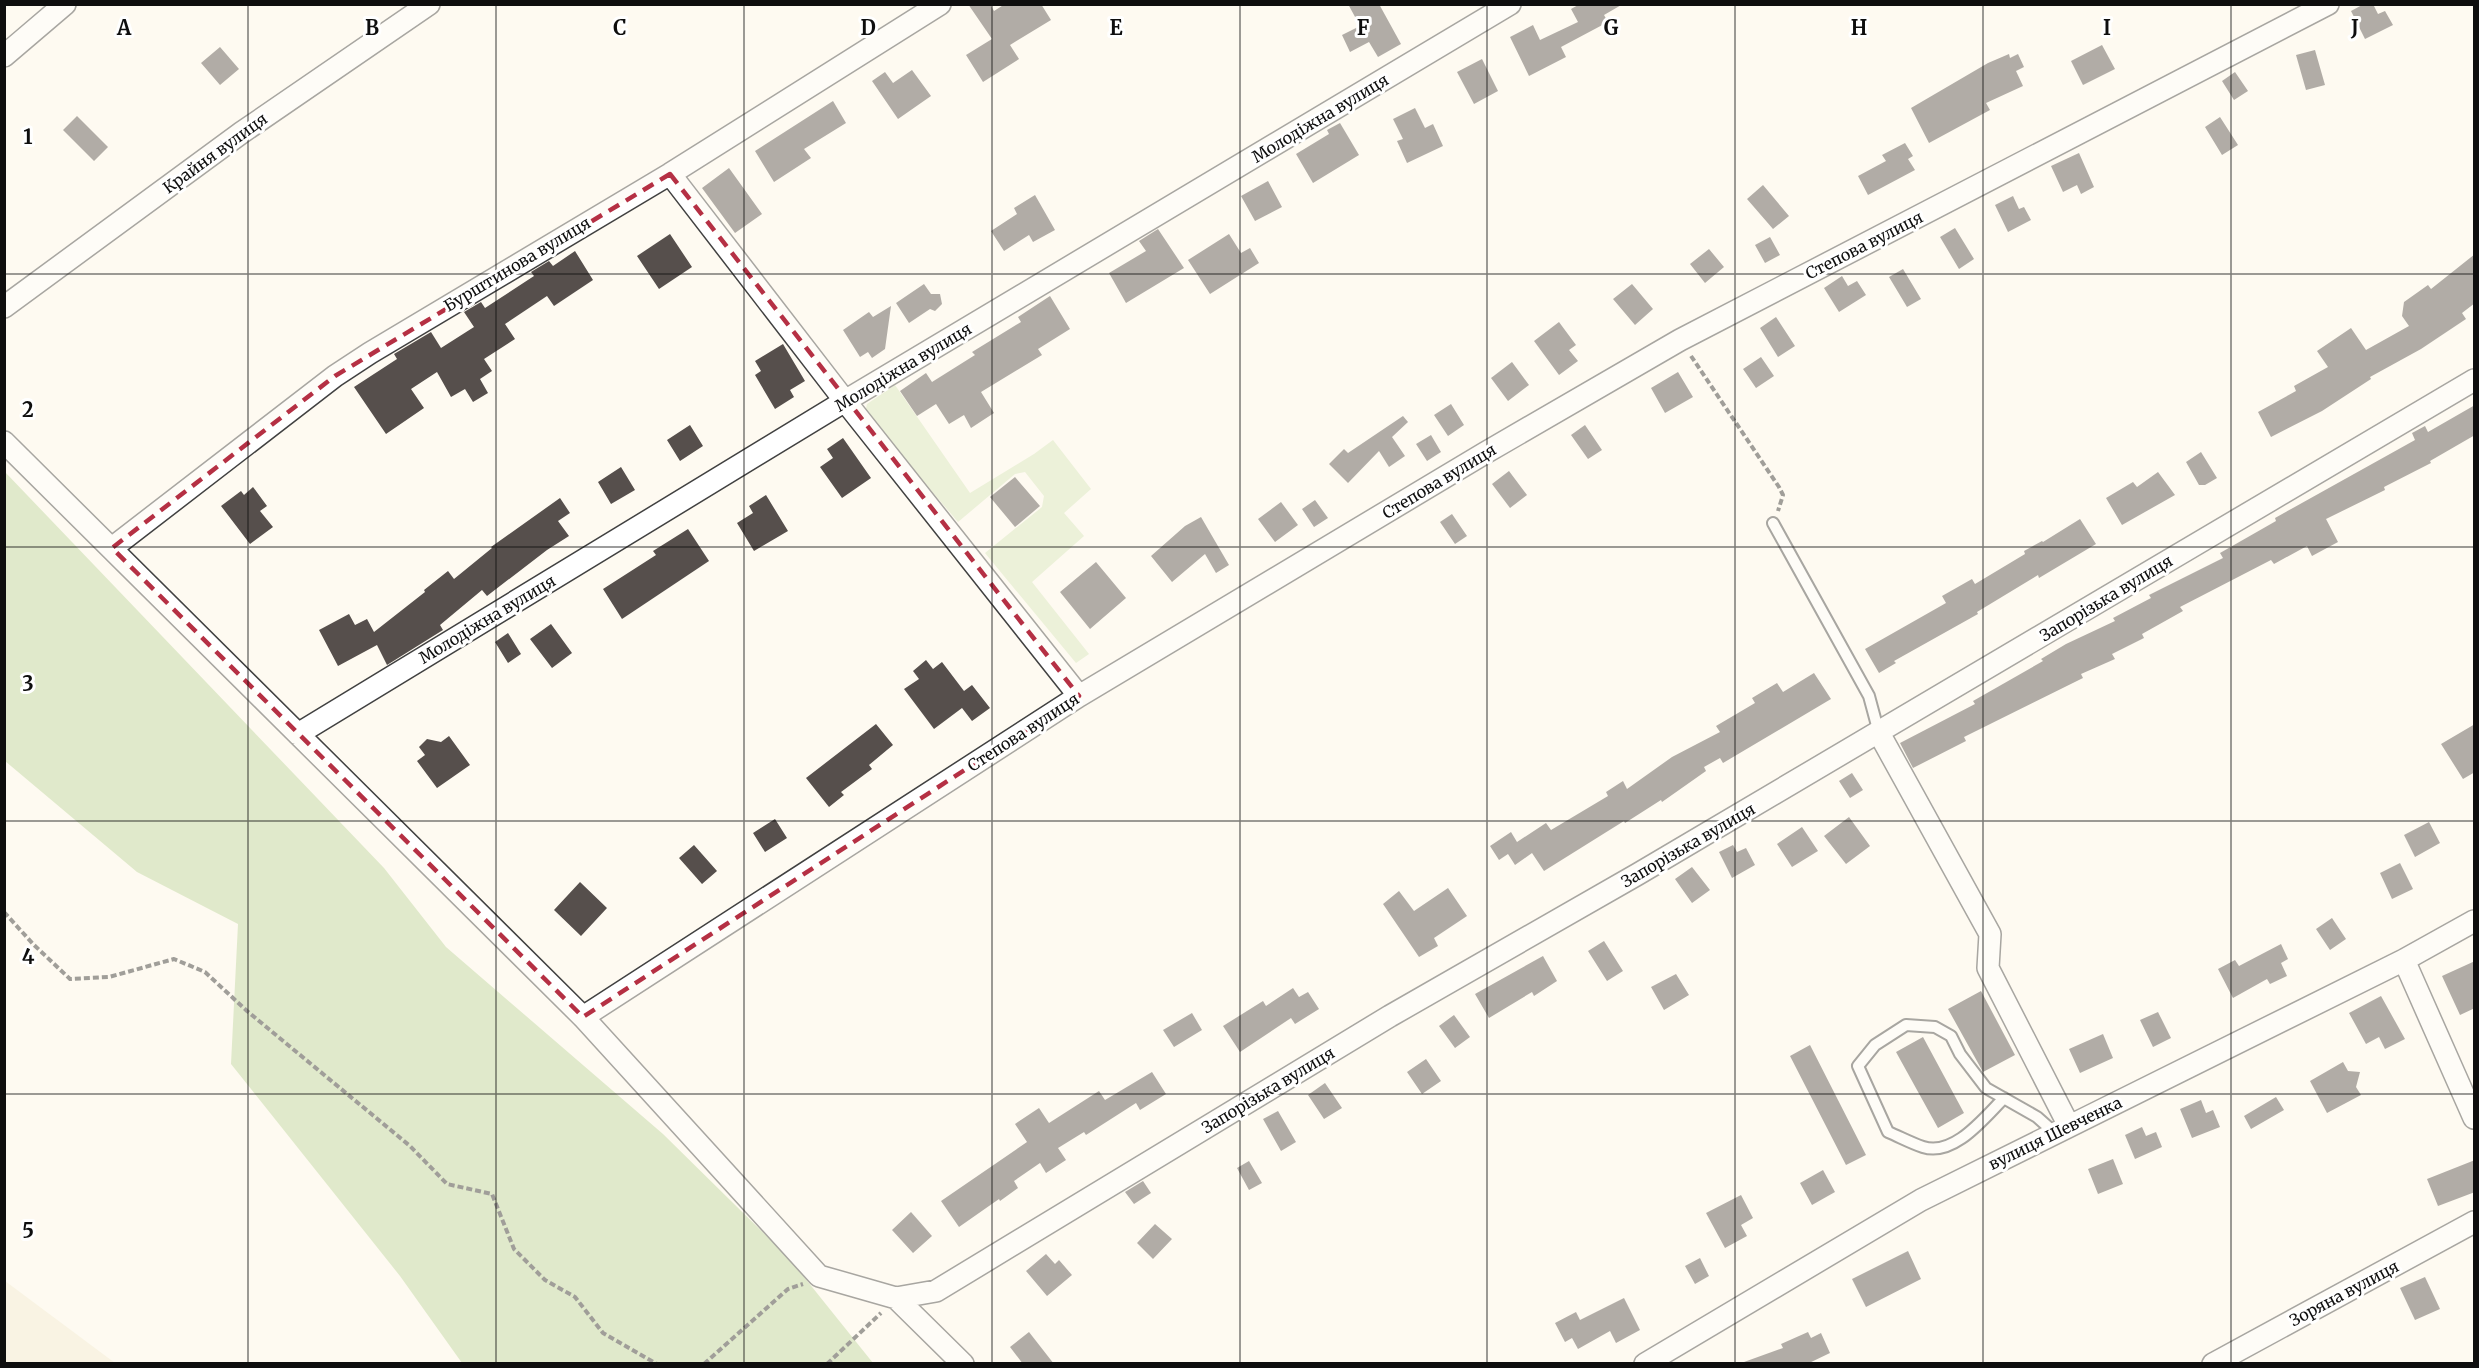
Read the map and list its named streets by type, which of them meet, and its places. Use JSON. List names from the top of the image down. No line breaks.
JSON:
{"streets":{"street":["Молодіжна вулиця","Крайня вулиця","Степова вулиця","Бурштинова вулиця","Запорізька вулиця","вулиця Шевченка","Зоряна вулиця"]},"grid":{"columns":["A","B","C","D","E","F","G","H","I","J"],"rows":["1","2","3","4","5"]}}
